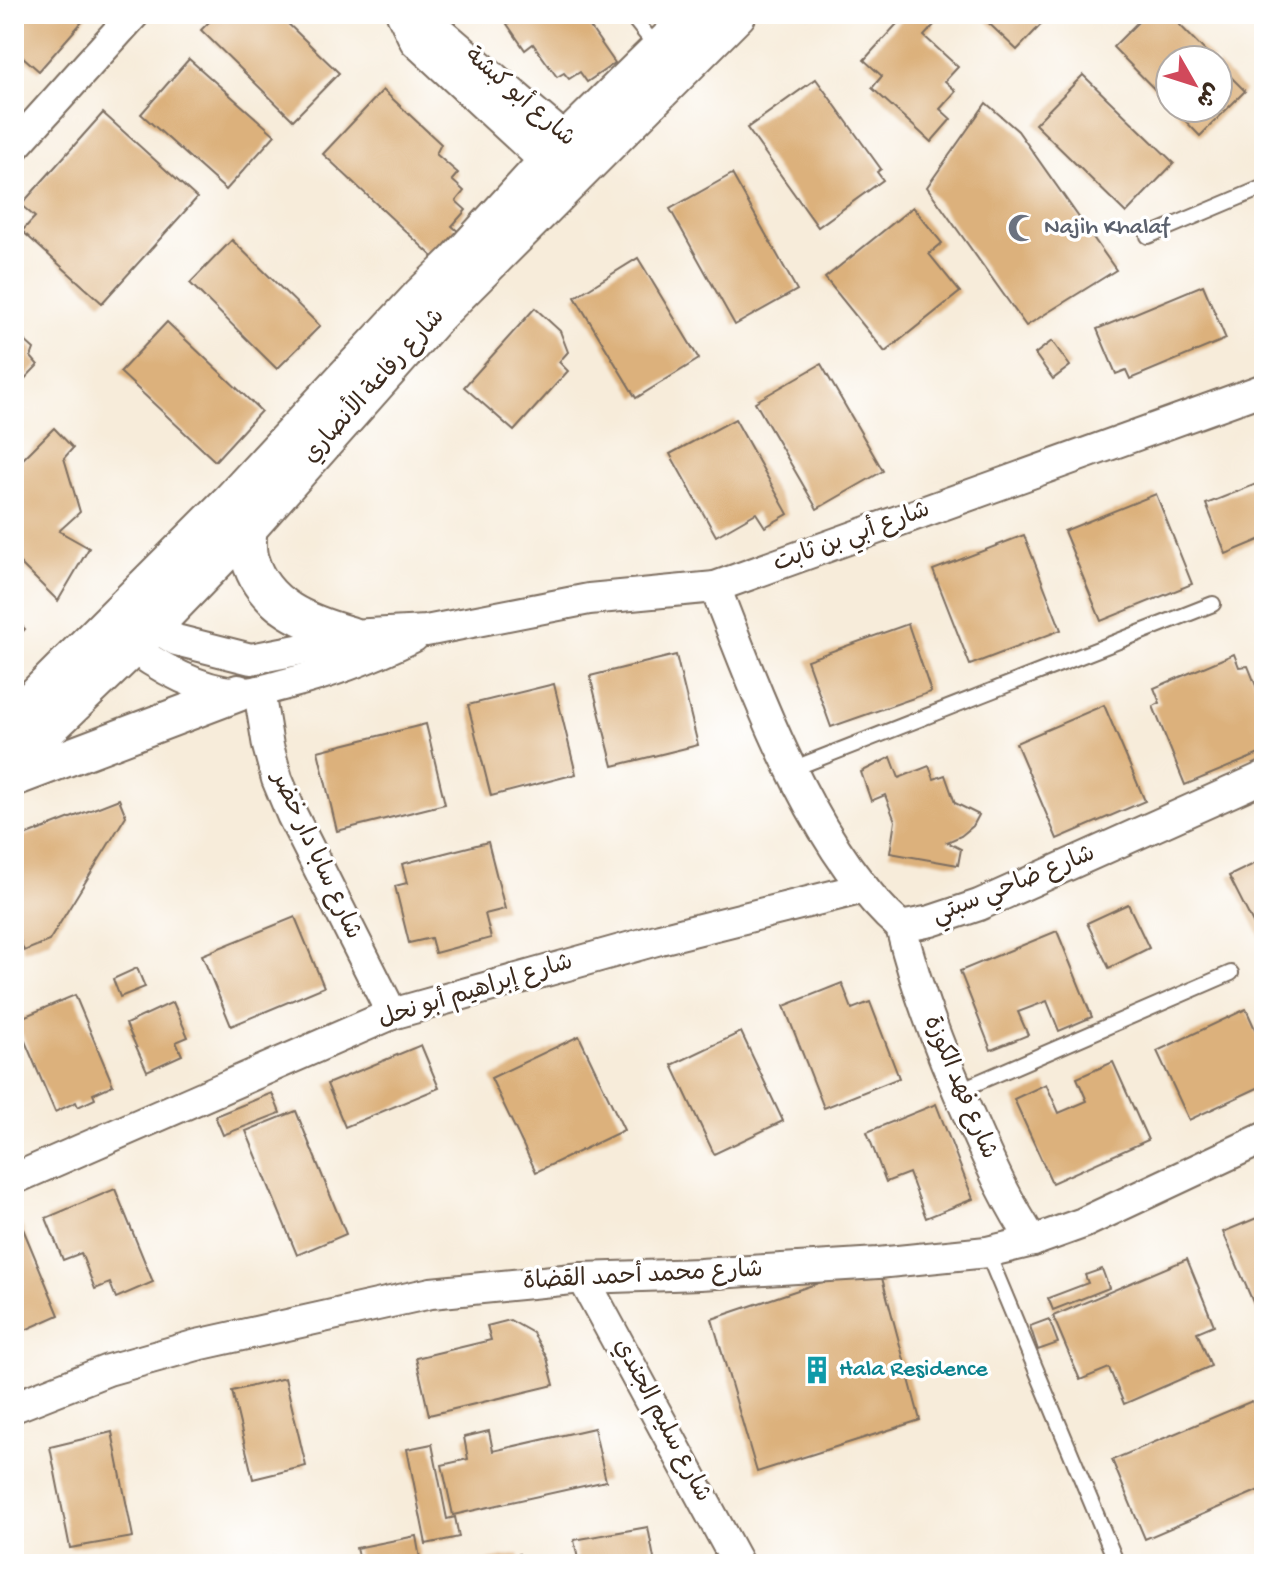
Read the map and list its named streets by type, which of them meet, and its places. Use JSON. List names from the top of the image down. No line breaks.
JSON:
{"streets":{"street":["شارع أبو كبشة","شارع رفاعة الأنصاري","شارع أبي بن ثابت","شارع سابا دار خضر","شارع ضاحي سبتي","شارع إبراهيم أبو نحل","شارع فهد الكوزة","شارع محمد أحمد القضاة","شارع سليم الجندي"]},"crossings":[["شارع أبو كبشة","شارع رفاعة الأنصاري"],["شارع رفاعة الأنصاري","شارع أبي بن ثابت"],["شارع أبي بن ثابت","شارع سابا دار خضر"],["شارع أبي بن ثابت","شارع ضاحي سبتي"],["شارع سابا دار خضر","شارع إبراهيم أبو نحل"],["شارع ضاحي سبتي","شارع إبراهيم أبو نحل"],["شارع ضاحي سبتي","شارع فهد الكوزة"],["شارع فهد الكوزة","شارع محمد أحمد القضاة"],["شارع محمد أحمد القضاة","شارع سليم الجندي"]],"places":{"mosque":["Najih Khalaf"],"building":["Hala Residence"]},"north":"bottom right"}
